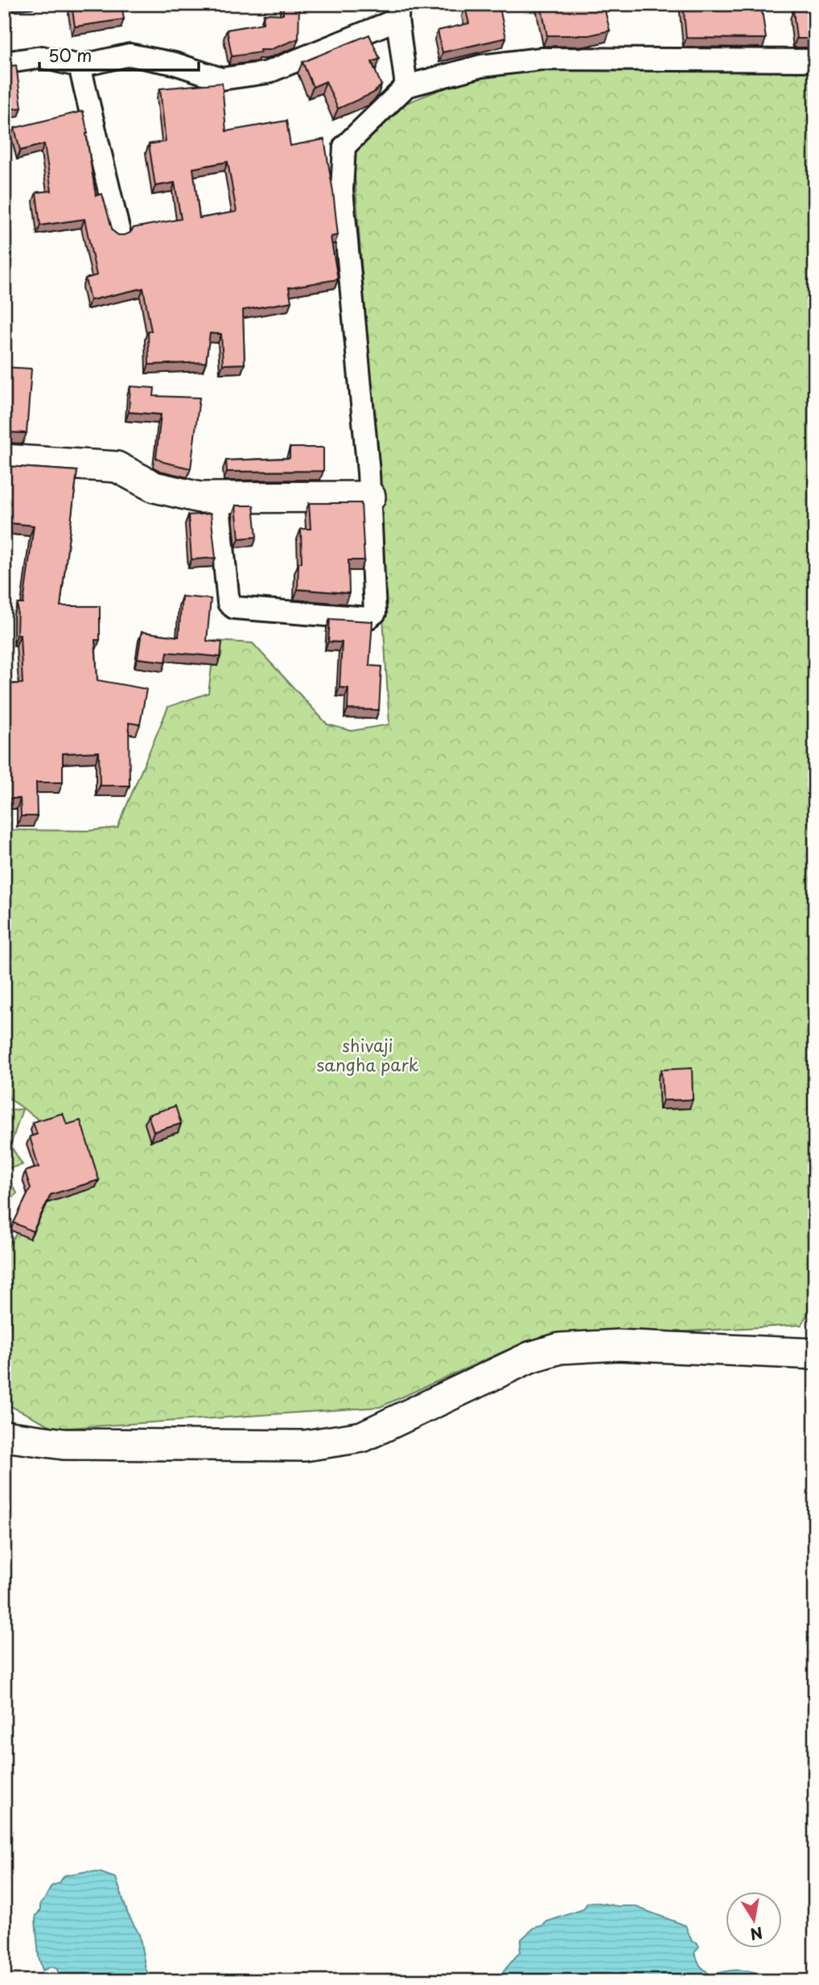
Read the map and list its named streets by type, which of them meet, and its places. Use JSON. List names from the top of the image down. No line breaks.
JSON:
{"parks":["shivaji sangha park"],"scale_bar":"50 m","north":"bottom"}
